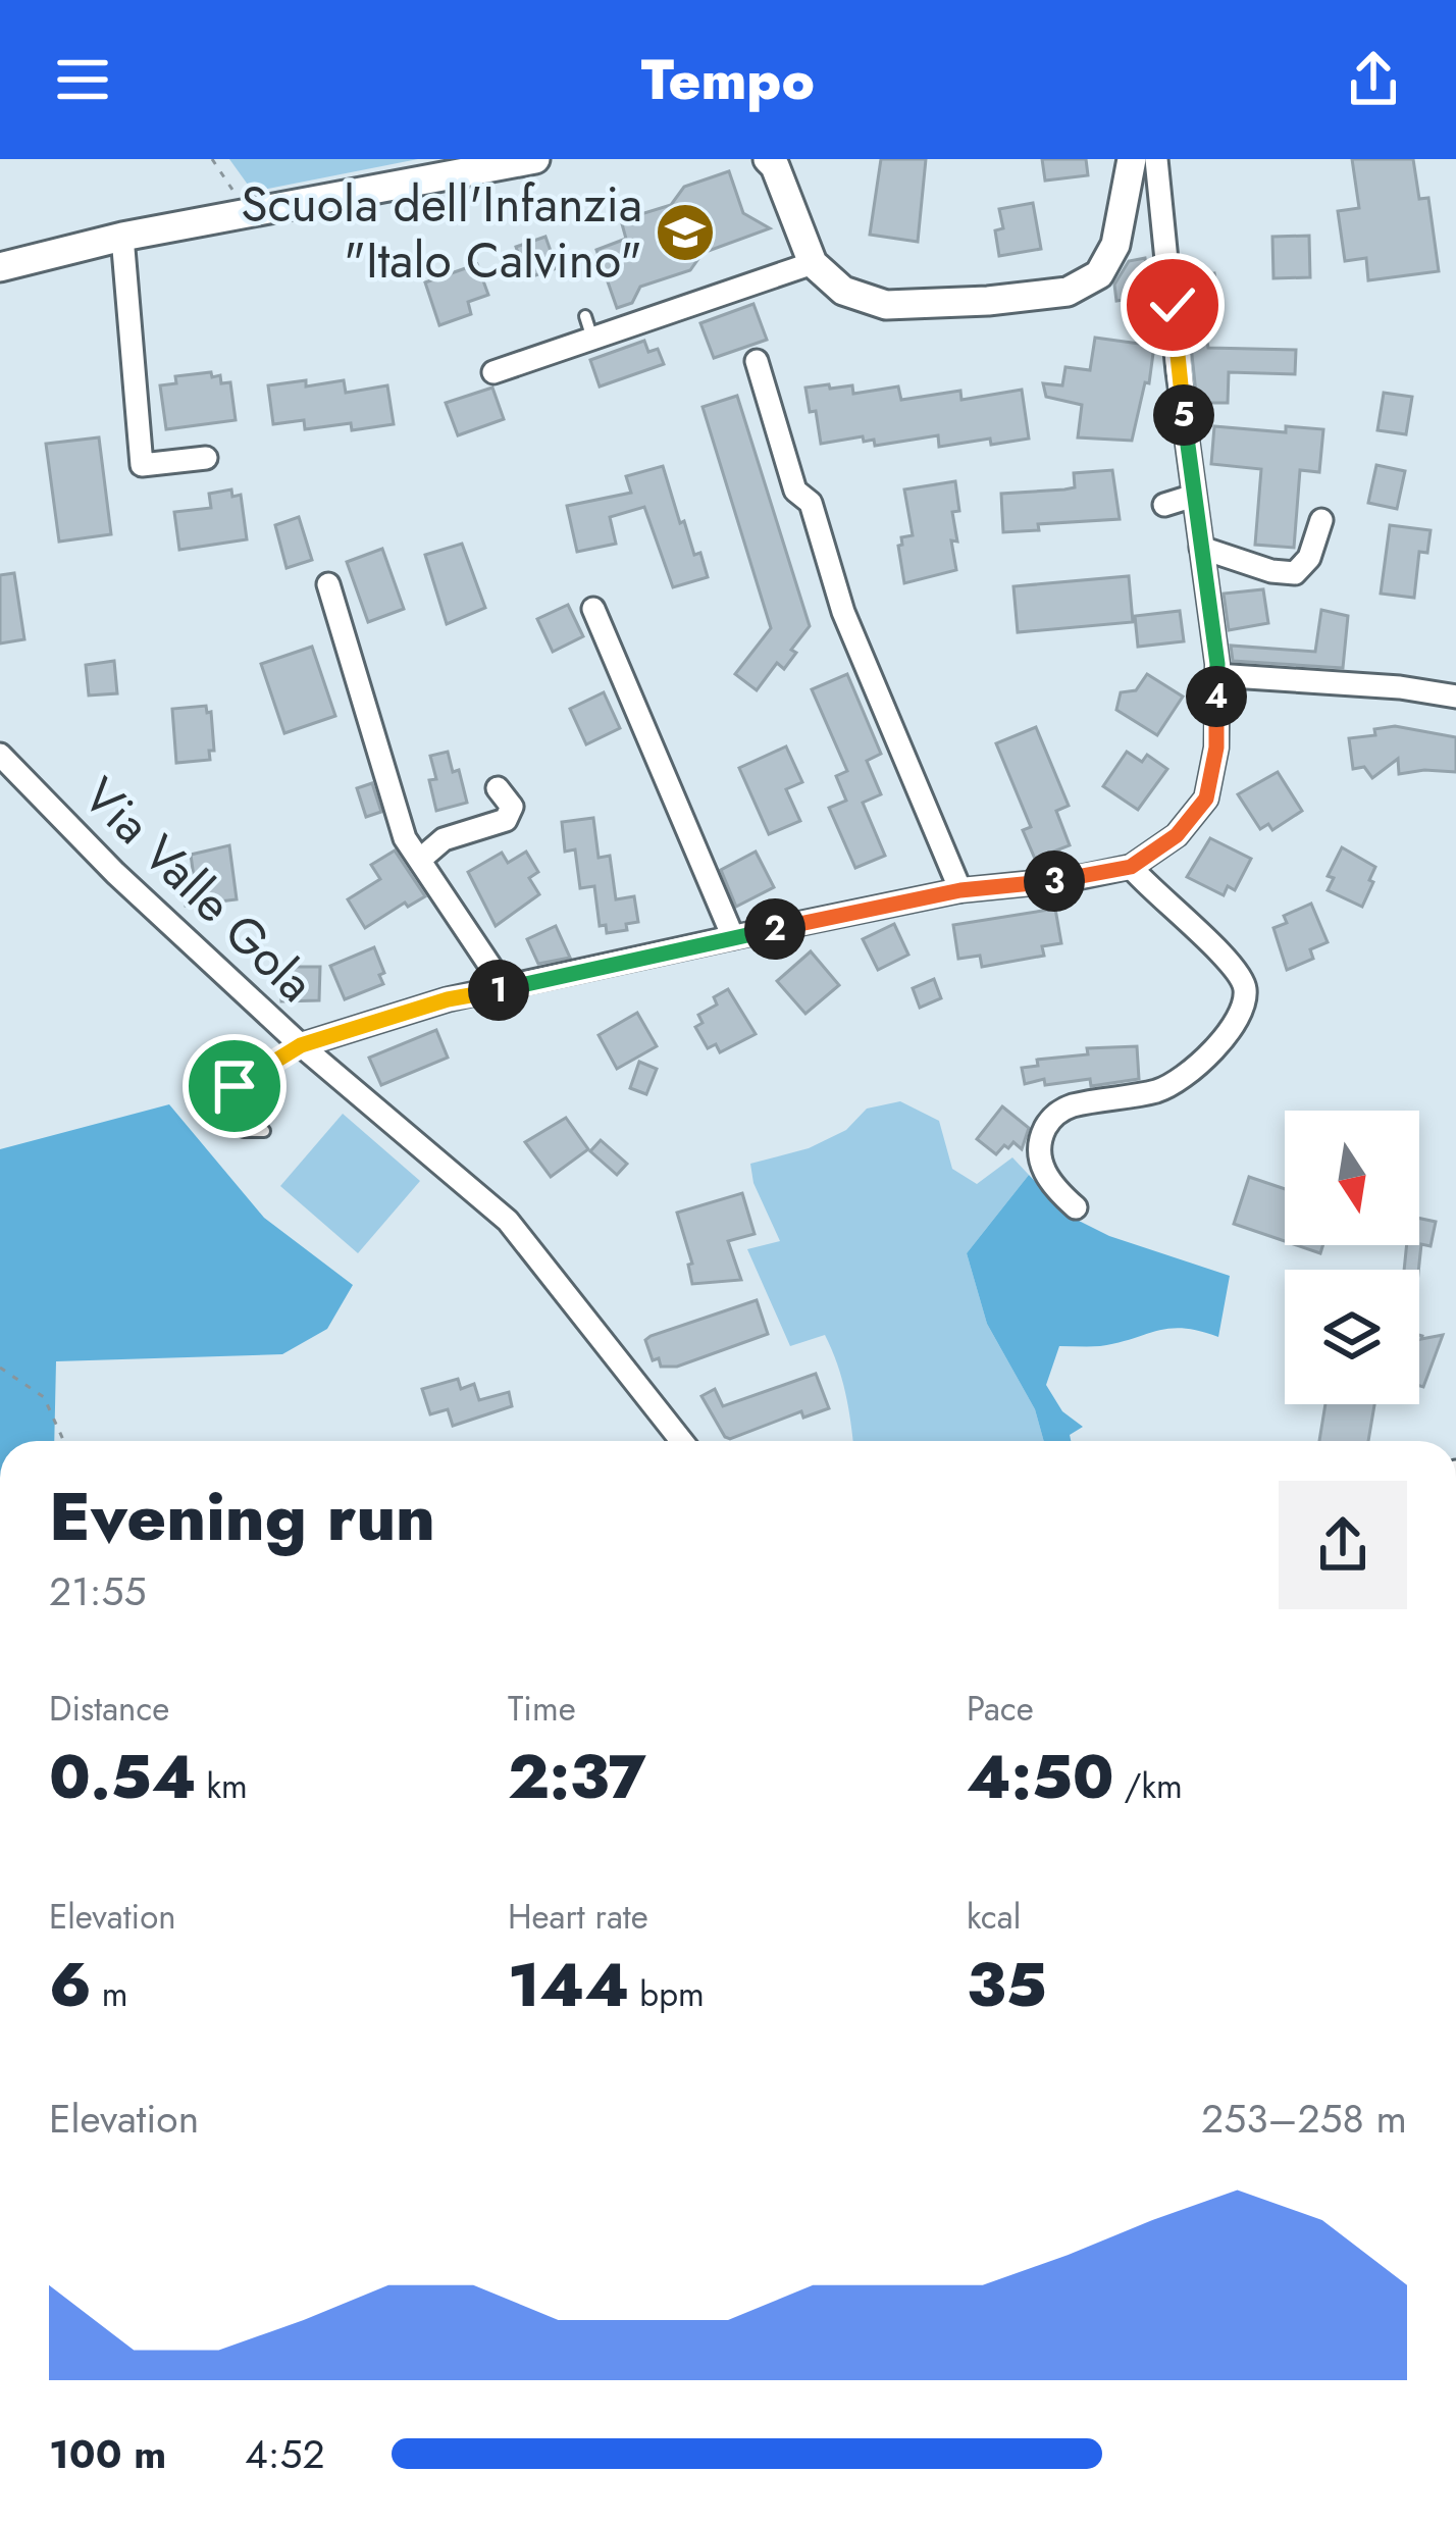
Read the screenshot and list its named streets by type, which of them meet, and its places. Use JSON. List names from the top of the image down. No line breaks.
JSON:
{"streets":{"street":["Via Valle Gola"]},"places":{"school or university":["Scuola dell'Infanzia \"Italo Calvino\""]},"north":"bottom","page":{"header":"Tempo","pins":["5","4","3","2","1"],"heading":["Evening run","21:55"],"stats":[["Distance","0.54 km"],["Time","2:37"],["Pace","4:50 /km"],["Elevation","6 m"],["Heart rate","144 bpm"],["kcal","35"]],"chart":["Elevation","253–258 m"],"list":[{"name":"100 m","note":"4:52"}]}}
